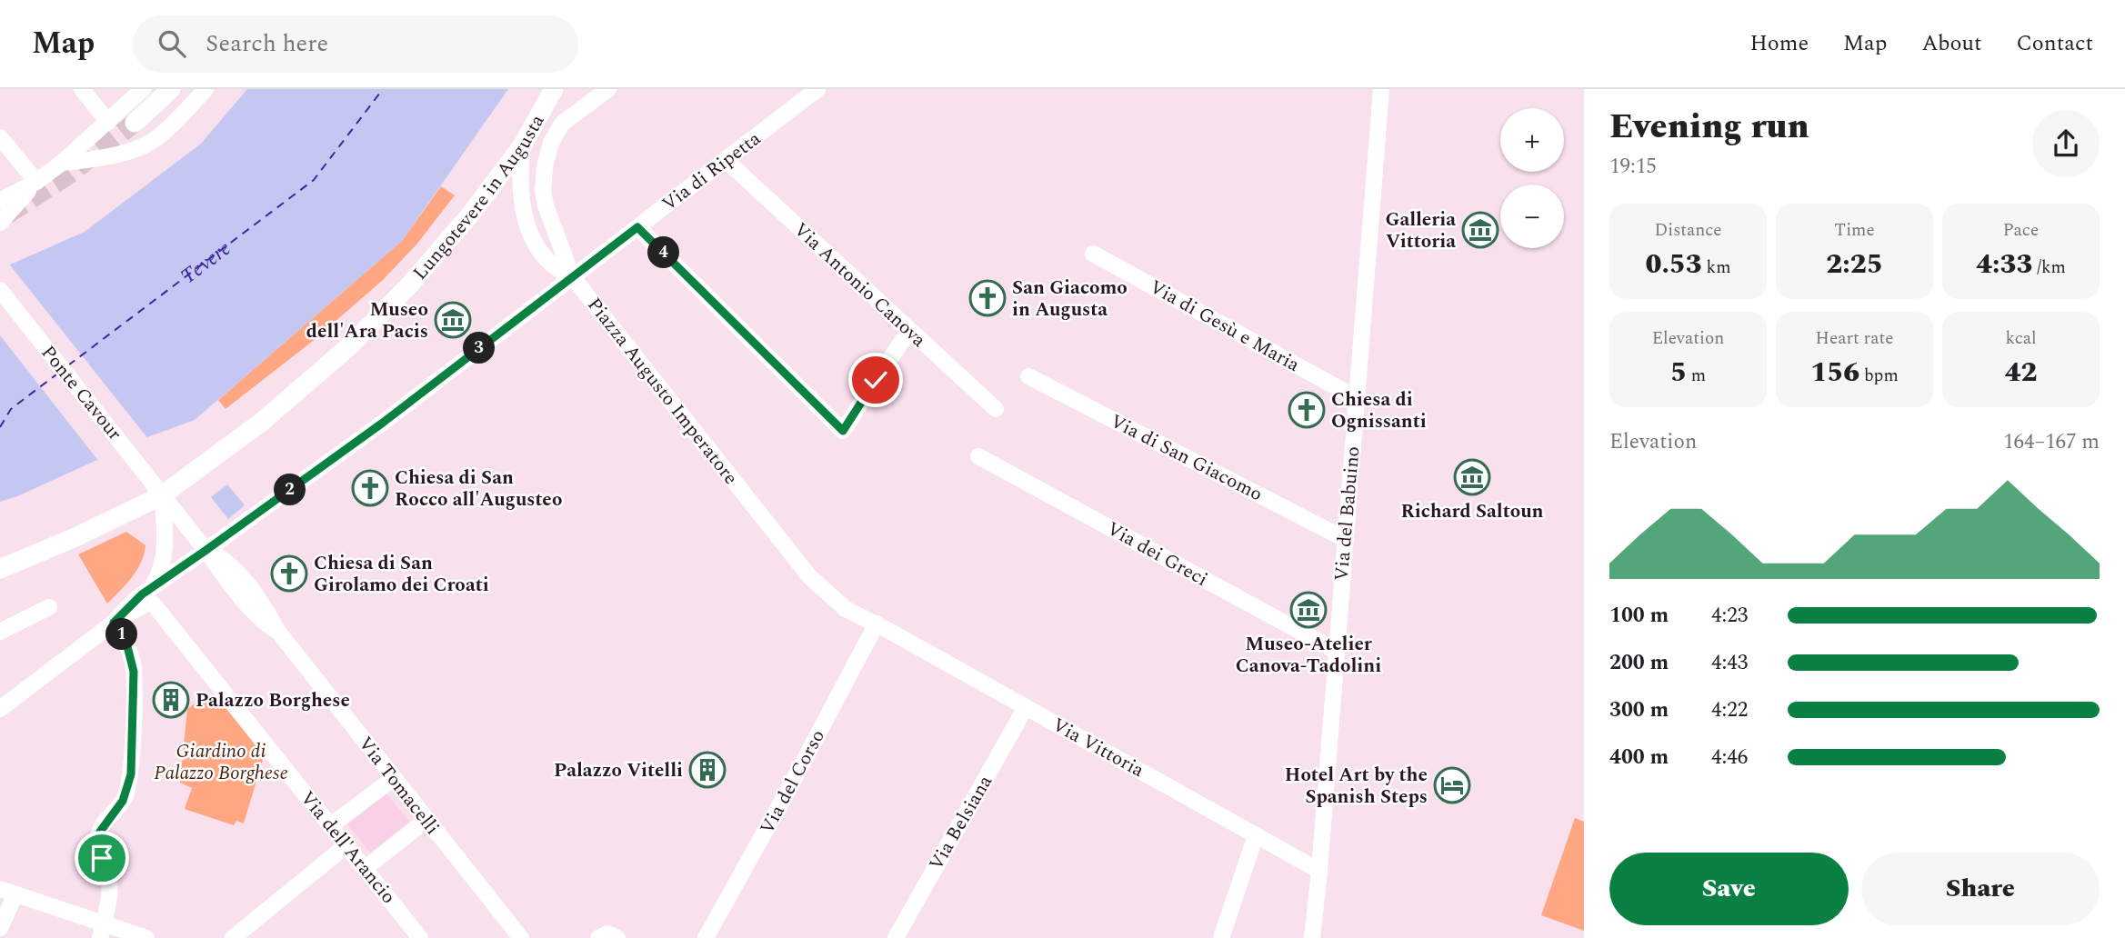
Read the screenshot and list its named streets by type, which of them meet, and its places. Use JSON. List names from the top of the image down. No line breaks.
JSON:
{"streets":{"main road":["Lungotevere in Augusta"],"street":["Via di Ripetta","Via Antonio Canova","Via di Gesù e Maria","Piazza Augusto Imperatore","Ponte Cavour","Via di San Giacomo","Via del Babuino","Via dei Greci","Via Vittoria","Via del Corso","Via Tomacelli","Via Belsiana","Via dell'Arancio"]},"crossings":[["Via di Ripetta","Via Antonio Canova"],["Via di Ripetta","Piazza Augusto Imperatore"],["Via di Ripetta","Ponte Cavour"],["Via di Ripetta","Via Tomacelli"],["Via di Ripetta","Via dell'Arancio"],["Lungotevere in Augusta","Ponte Cavour"],["Via di Gesù e Maria","Via del Babuino"],["Piazza Augusto Imperatore","Via Vittoria"],["Piazza Augusto Imperatore","Via del Corso"],["Ponte Cavour","Via Tomacelli"],["Via di San Giacomo","Via del Babuino"],["Via del Babuino","Via dei Greci"],["Via del Babuino","Via Vittoria"],["Via Vittoria","Via del Corso"],["Via Vittoria","Via Belsiana"]],"water":["Tevere"],"parks":["Giardino di Palazzo Borghese"],"places":{"museum":["Galleria Vittoria","Museo dell'Ara Pacis","Richard Saltoun","Museo-Atelier Canova-Tadolini"],"church":["San Giacomo in Augusta","Chiesa di Ognissanti","Chiesa di San Rocco all'Augusteo","Chiesa di San Girolamo dei Croati"],"building":["Palazzo Borghese","Palazzo Vitelli"],"hotel":["Hotel Art by the Spanish Steps"]},"page":{"header":"Map","search":"Search here","nav":["Home","Map","About","Contact"],"heading":["Evening run","19:15"],"map_buttons":["+","−"],"stats":[["Distance","0.53 km"],["Time","2:25"],["Pace","4:33 /km"],["Elevation","5 m"],["Heart rate","156 bpm"],["kcal","42"]],"pins":["4","3","2","1"],"chart":["Elevation","164–167 m"],"list":[{"name":"100 m","note":"4:23"},{"name":"200 m","note":"4:43"},{"name":"300 m","note":"4:22"},{"name":"400 m","note":"4:46"}],"buttons":["Save","Share"]}}
